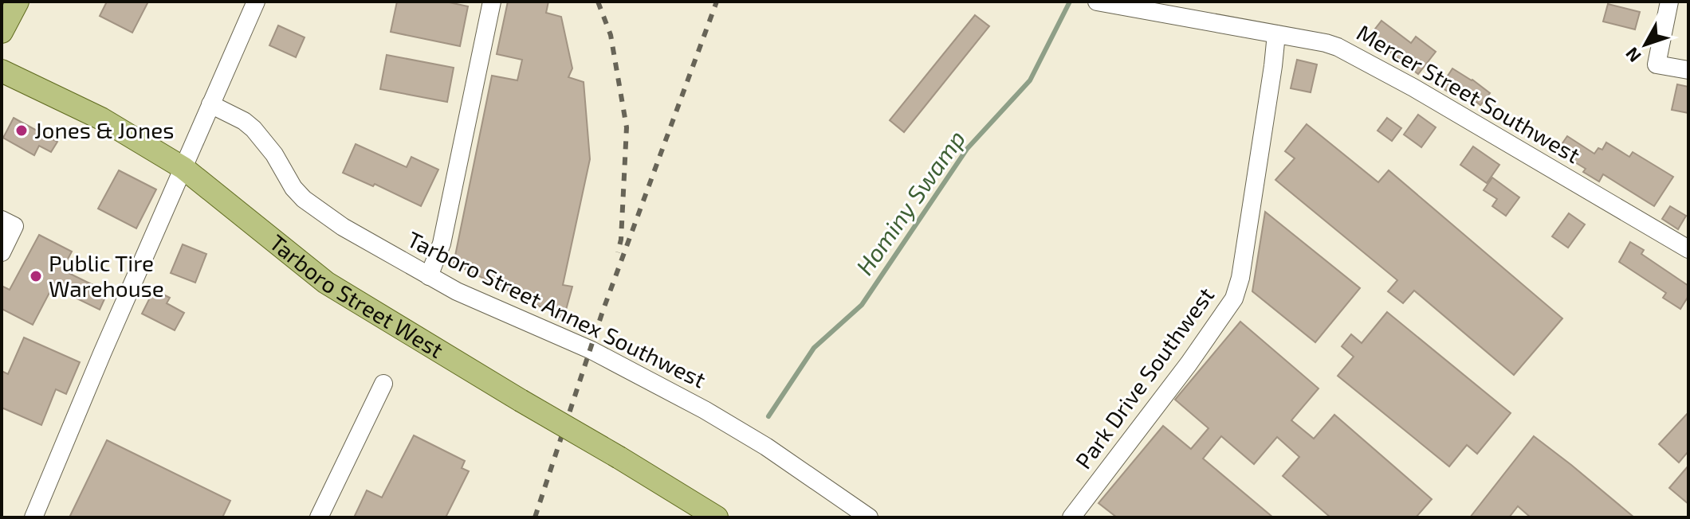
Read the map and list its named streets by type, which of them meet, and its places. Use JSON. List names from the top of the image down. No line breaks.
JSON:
{"streets":{"main road":["Tarboro Street West"],"street":["Mercer Street Southwest","Tarboro Street Annex Southwest","Park Drive Southwest"]},"crossings":[["Mercer Street Southwest","Park Drive Southwest"]],"water":["Hominy Swamp"],"places":["Jones & Jones","Public Tire Warehouse"],"north":"bottom left"}
